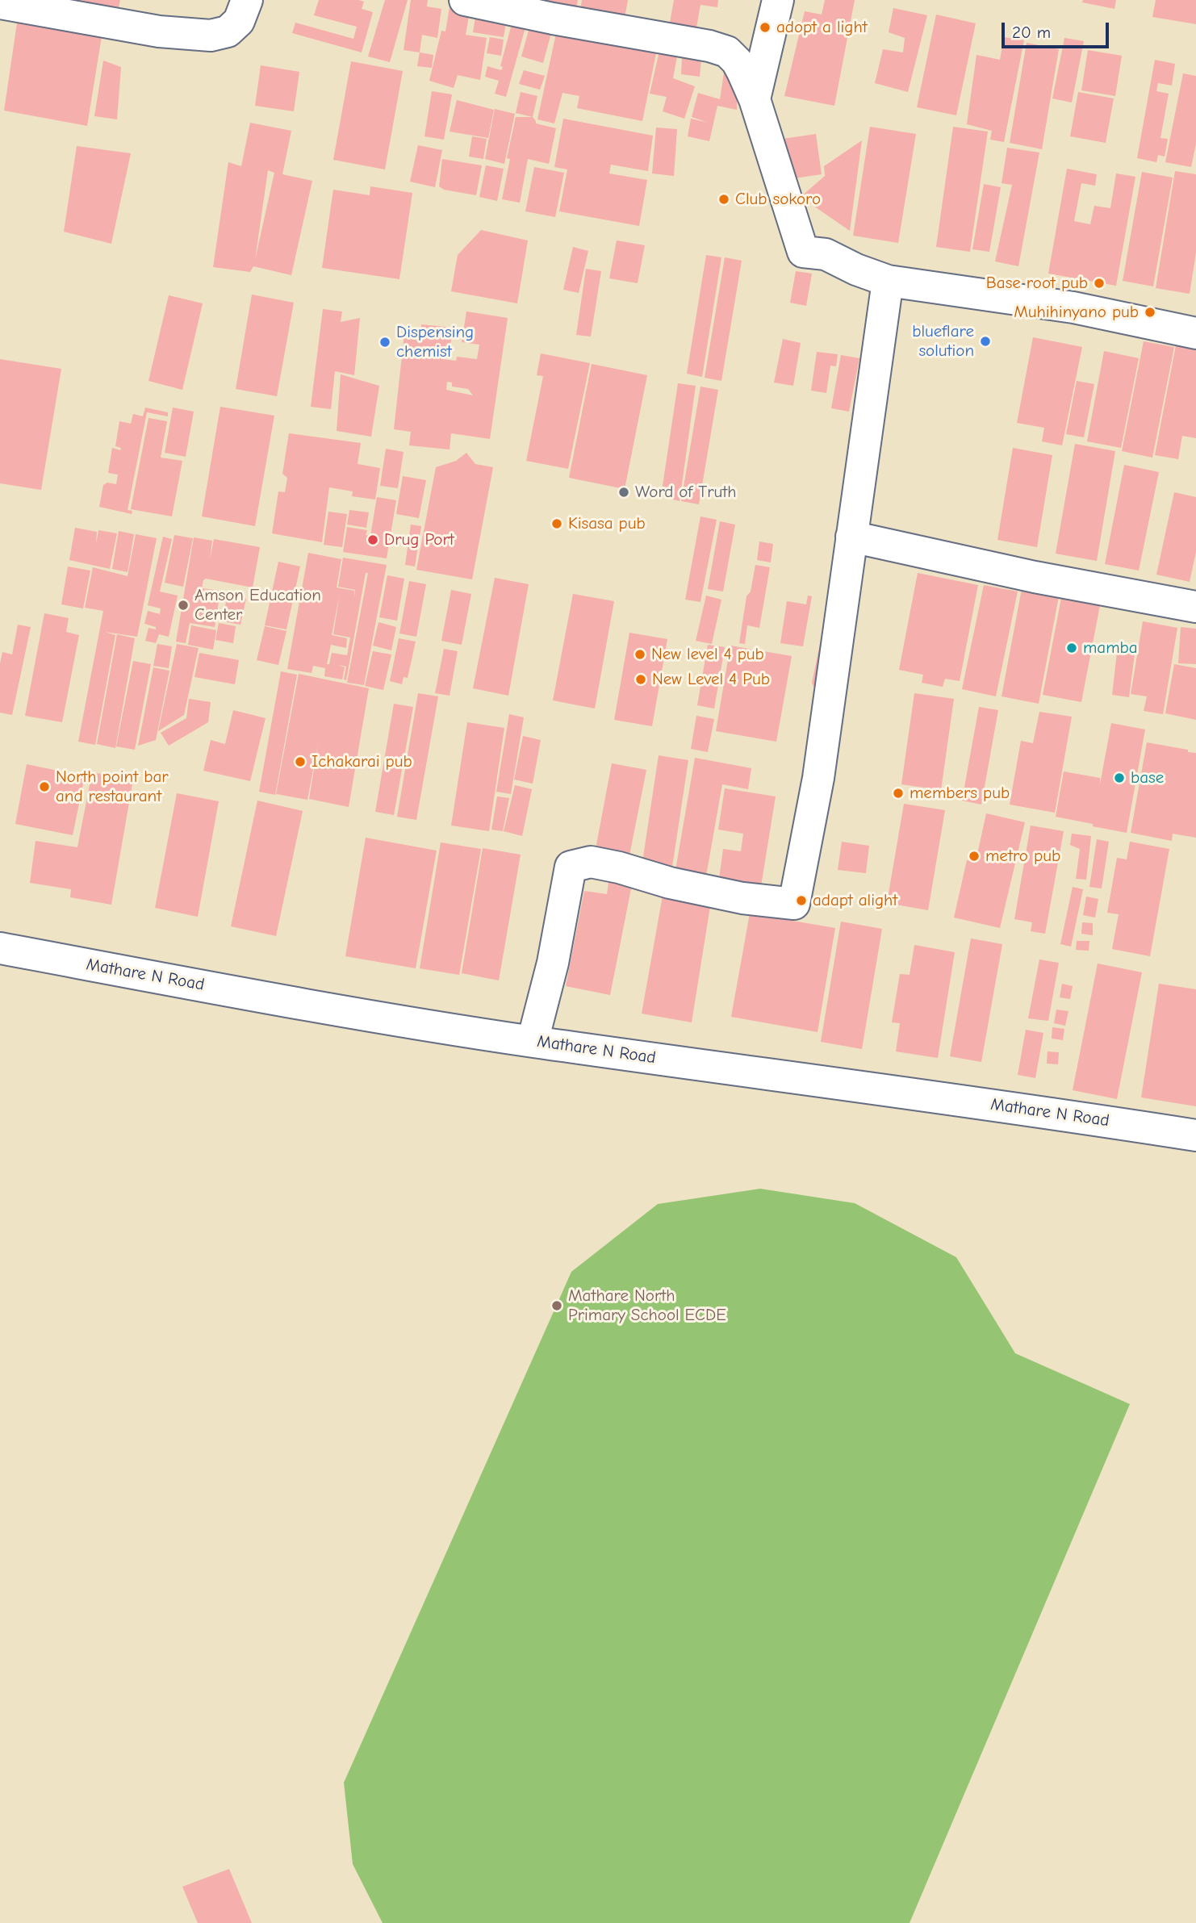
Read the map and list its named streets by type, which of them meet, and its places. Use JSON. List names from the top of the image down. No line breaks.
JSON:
{"streets":{"street":["Mathare N Road"]},"places":["adopt a light","Club sokoro","Base root pub","Muhihinyano pub","blueflare solution","Dispensing chemist","Word of Truth","Kisasa pub","Drug Port","Amson Education Center","mamba","New level 4 pub","New Level 4 Pub","Ichakarai pub","base","North point bar and restaurant","members pub","metro pub","adapt alight","Mathare North Primary School ECDE"],"scale_bar":"20 m"}
